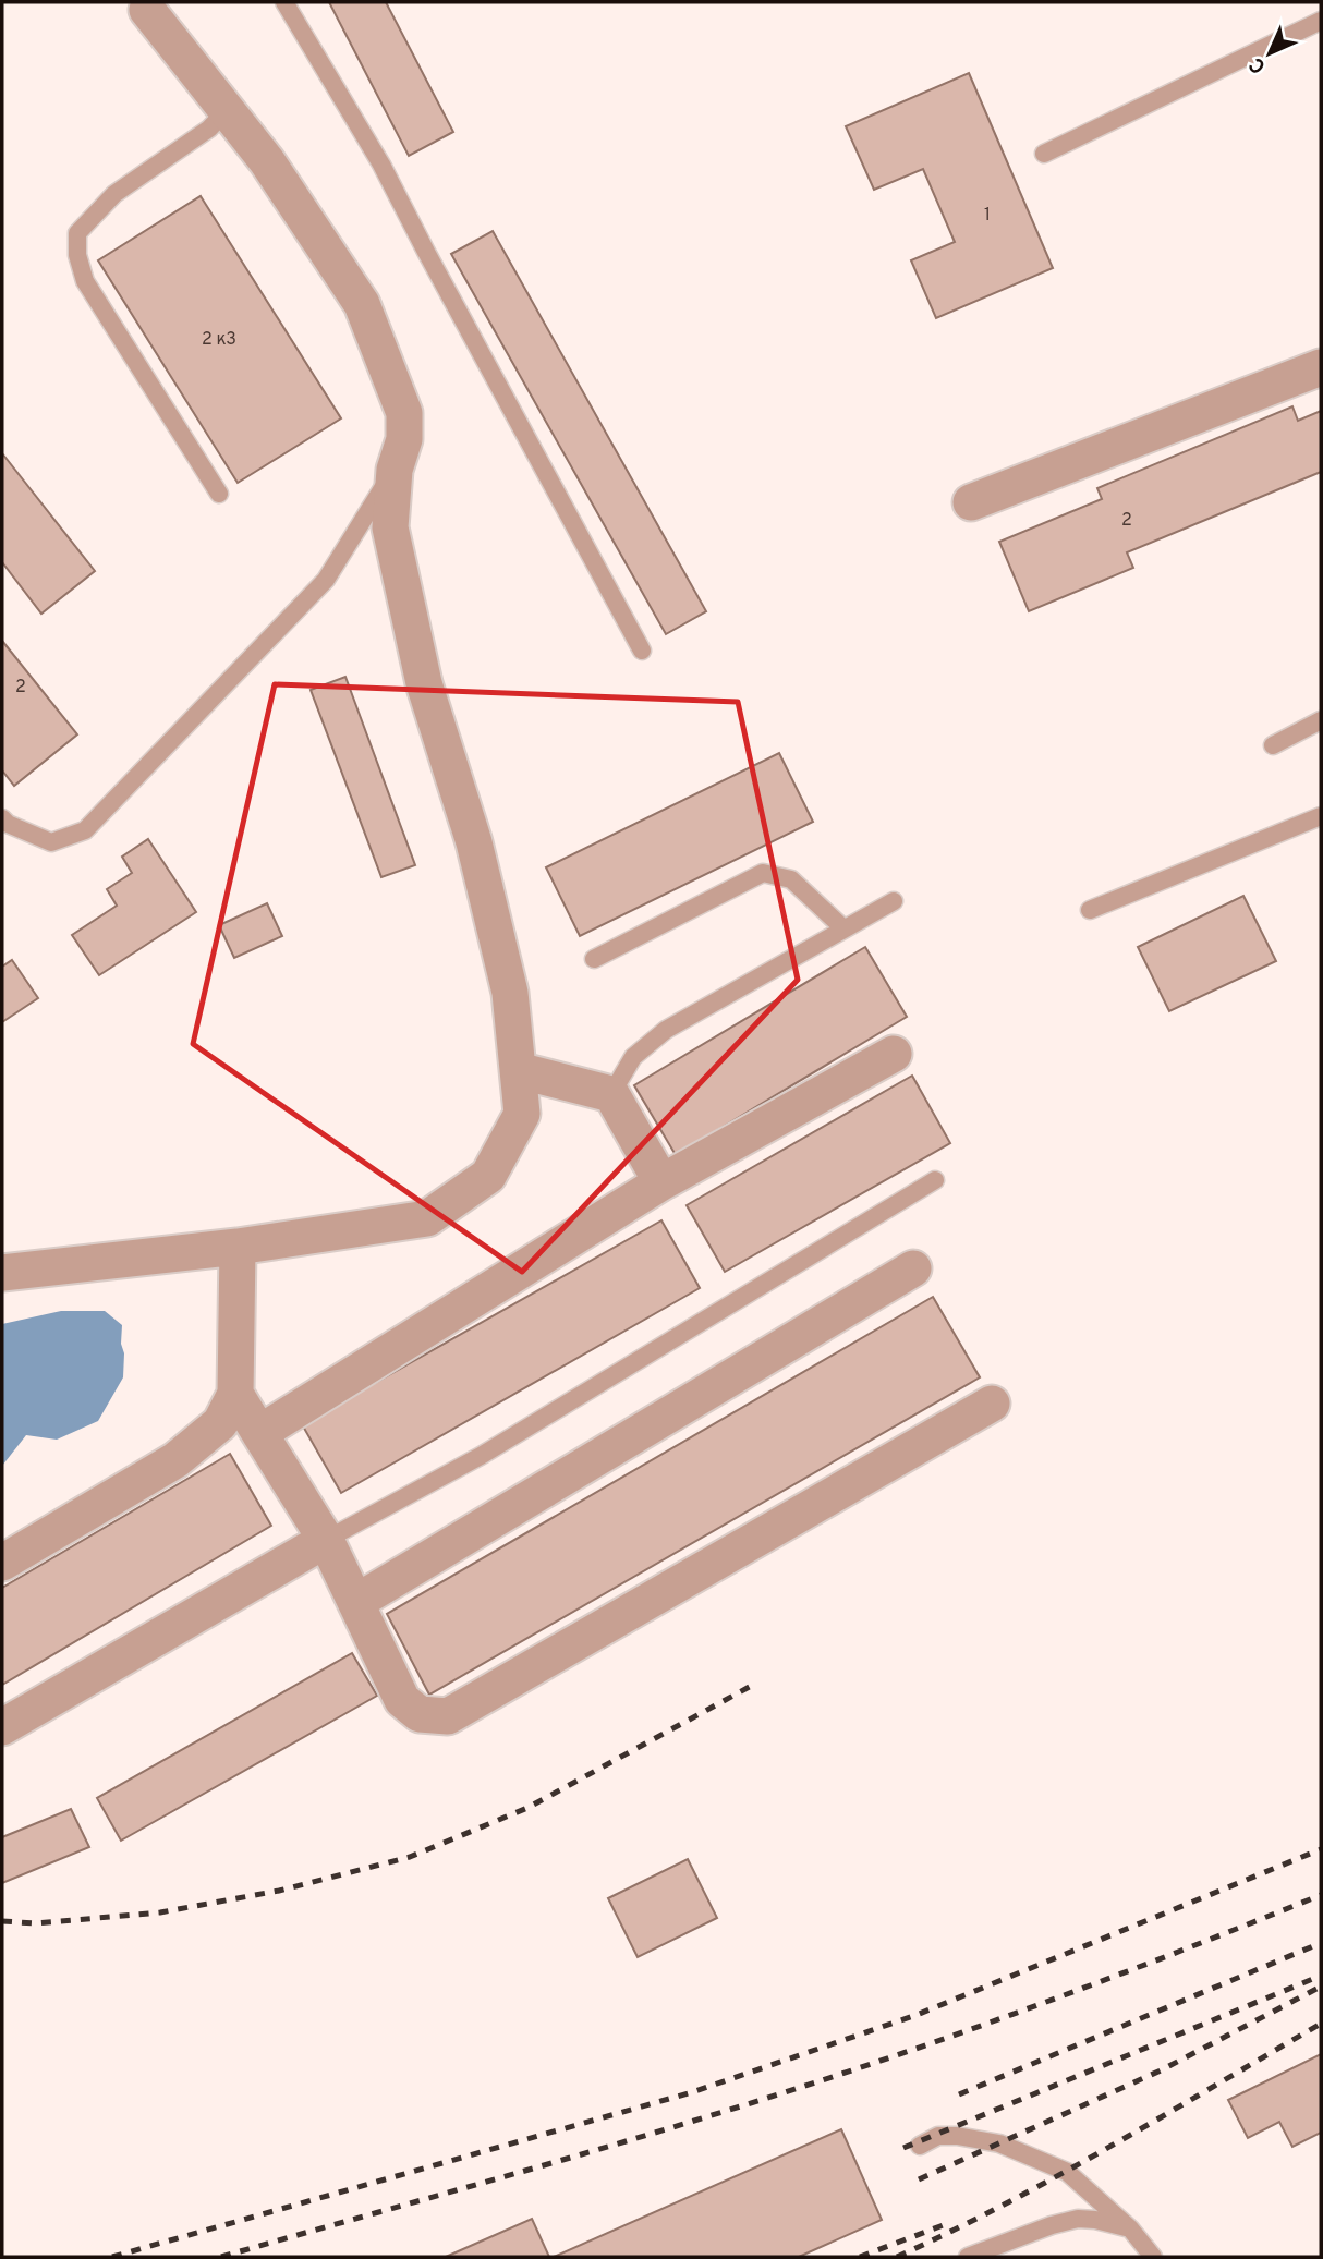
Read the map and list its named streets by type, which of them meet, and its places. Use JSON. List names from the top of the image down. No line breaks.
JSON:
{"house_numbers":["1","2 к3","2","2"],"north":"bottom left"}
